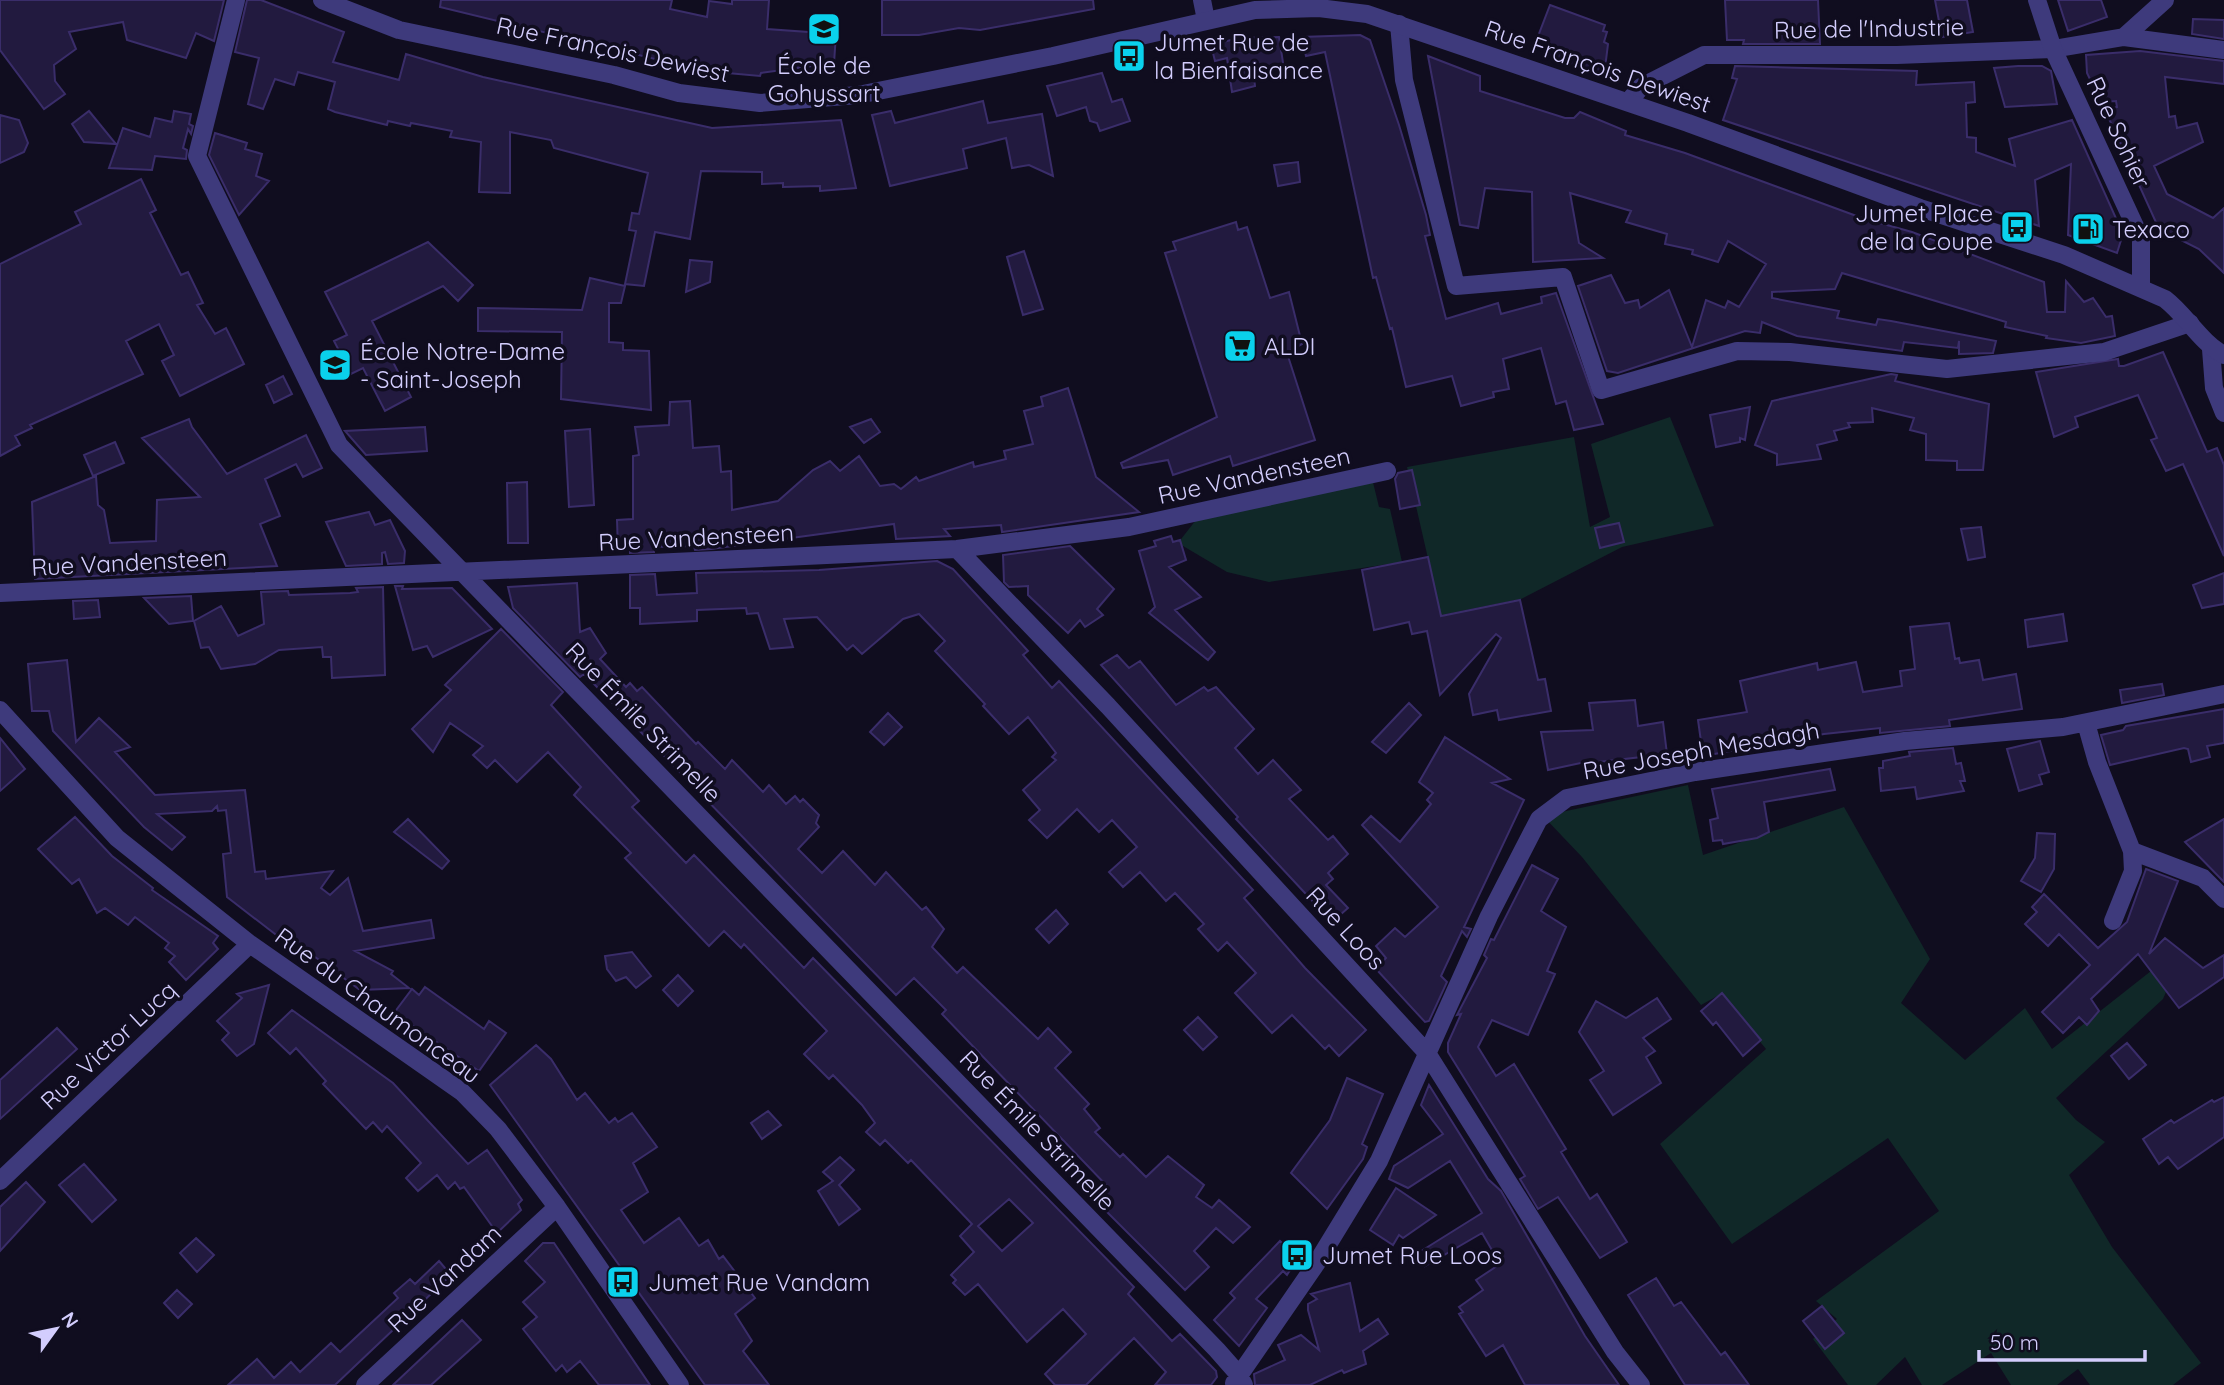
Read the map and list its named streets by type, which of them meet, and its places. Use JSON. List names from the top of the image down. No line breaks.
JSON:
{"streets":{"street":["Rue de l'Industrie","Rue François Dewiest","Rue Sohier","Rue Vandensteen","Rue Émile Strimelle","Rue Joseph Mesdagh","Rue Loos","Rue du Chaumonceau","Rue Victor Lucq","Rue Vandam"]},"crossings":[["Rue de l'Industrie","Rue François Dewiest"],["Rue de l'Industrie","Rue Sohier"],["Rue François Dewiest","Rue Sohier"],["Rue Vandensteen","Rue Émile Strimelle"],["Rue Vandensteen","Rue Loos"],["Rue Émile Strimelle","Rue Joseph Mesdagh"],["Rue Joseph Mesdagh","Rue Loos"],["Rue du Chaumonceau","Rue Victor Lucq"],["Rue du Chaumonceau","Rue Vandam"]],"places":{"school or university":["École de Gohyssart","École Notre-Dame - Saint-Joseph"],"bus stop":["Jumet Rue de la Bienfaisance","Jumet Place de la Coupe","Jumet Rue Loos","Jumet Rue Vandam"],"fuel station":["Texaco"],"supermarket":["ALDI"]},"scale_bar":"50 m","north":"top right"}
